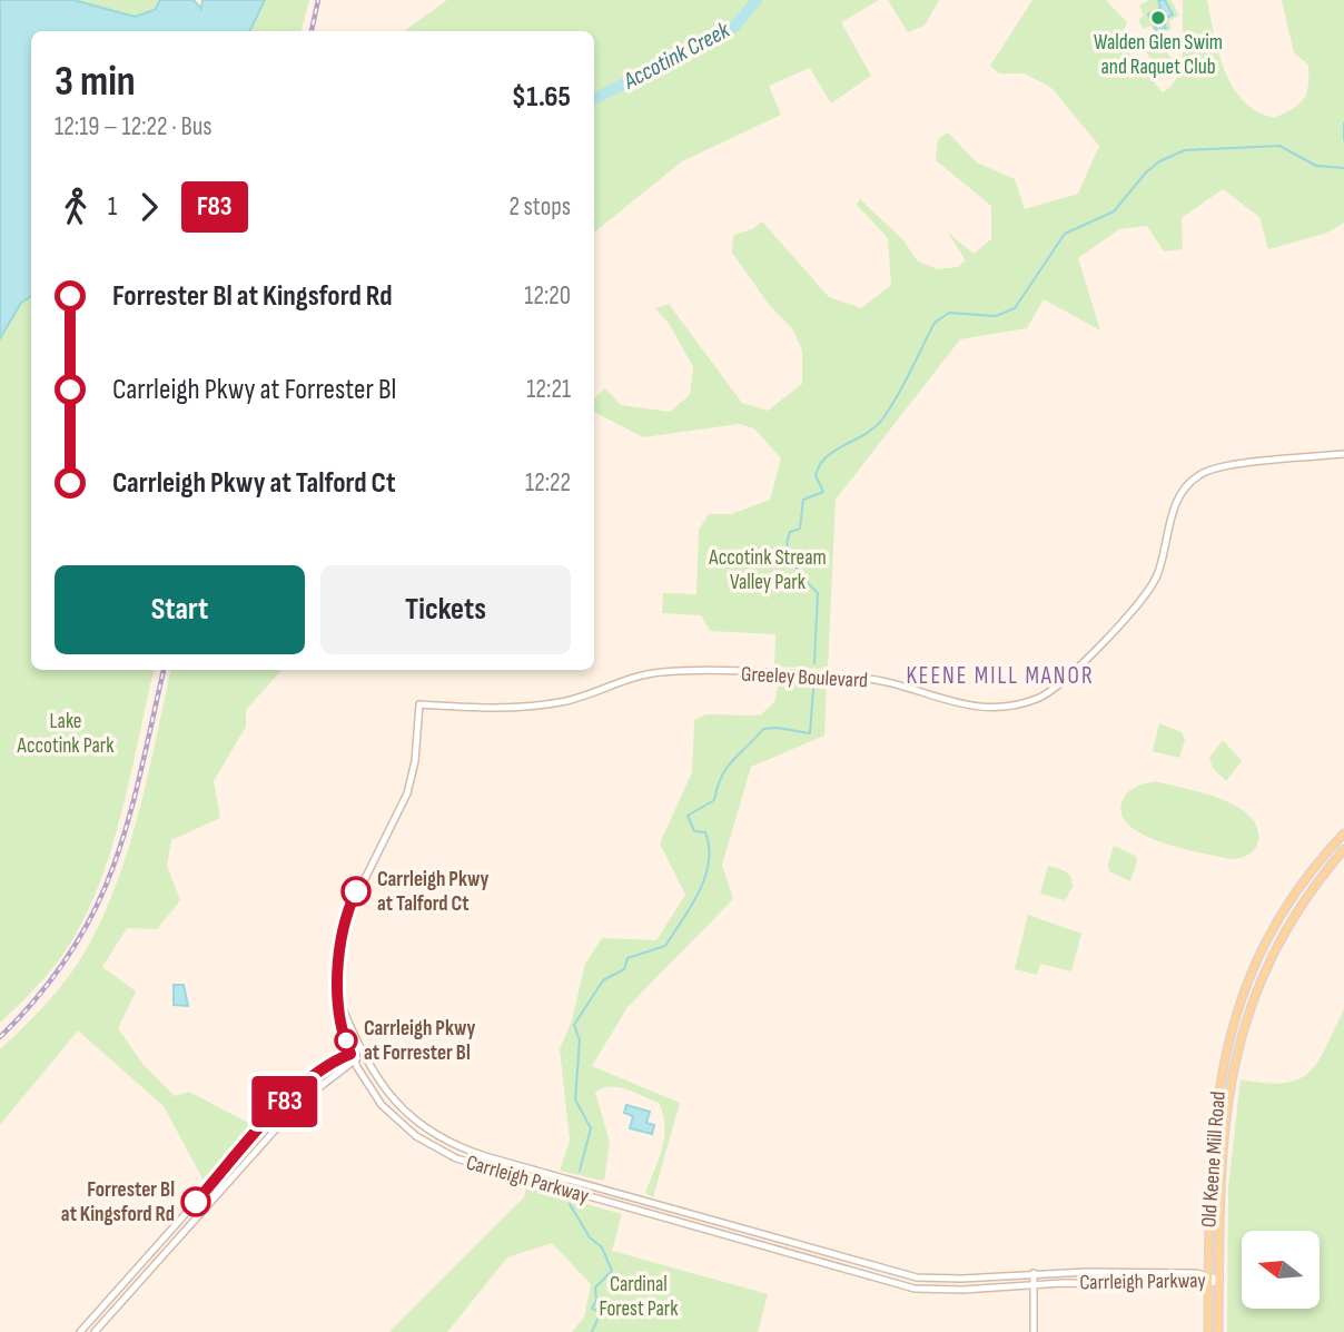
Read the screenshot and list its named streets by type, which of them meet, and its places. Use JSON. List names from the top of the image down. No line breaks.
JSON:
{"streets":{"main road":["Old Keene Mill Road"],"street":["Greeley Boulevard","Carrleigh Parkway"]},"crossings":[["Greeley Boulevard","Carrleigh Parkway"],["Old Keene Mill Road","Carrleigh Parkway"]],"districts":["KEENE MILL MANOR"],"water":["Accotink Creek"],"parks":["Accotink Stream Valley Park","Lake Accotink Park","Cardinal Forest Park"],"places":["Walden Glen Swim and Raquet Club","Carrleigh Pkwy at Talford Ct","Carrleigh Pkwy at Forrester Bl","Forrester Bl at Kingsford Rd"],"lines":["bus line F83"],"north":"left","page":{"on_map":"F83","heading":["3 min","12:19 – 12:22 · Bus","$1.65"],"legs":["1","F83","2 stops"],"list":[{"name":"Forrester Bl at Kingsford Rd","value":"12:20"},{"name":"Carrleigh Pkwy at Forrester Bl","value":"12:21"},{"name":"Carrleigh Pkwy at Talford Ct","value":"12:22"}],"buttons":["Start","Tickets"]}}
